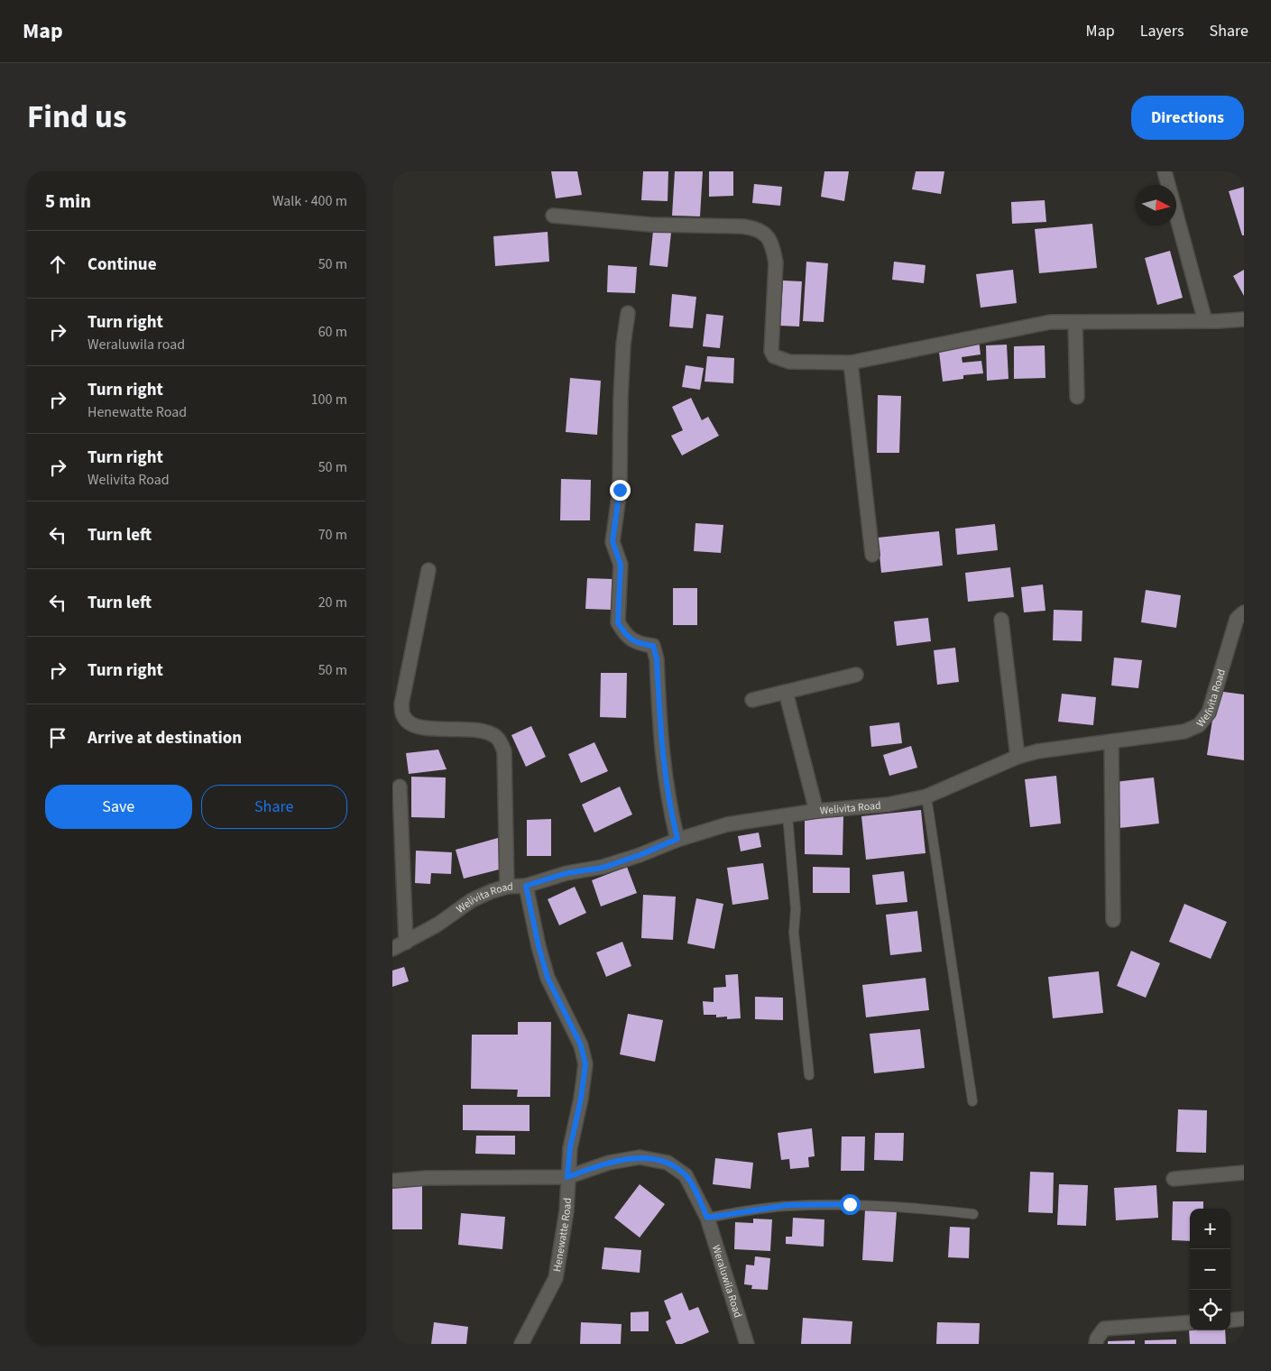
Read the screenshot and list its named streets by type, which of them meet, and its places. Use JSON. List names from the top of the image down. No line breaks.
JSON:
{"streets":{"street":["Welivita Road","Henewatte Road","Weraluwila Road"]},"crossings":[["Welivita Road","Henewatte Road"]],"north":"right","page":{"header":"Map","nav":["Map","Layers","Share"],"title":"Find us","buttons":["Directions",["Save","Share"]],"heading":["5 min","Walk · 400 m"],"list":[["Continue","50 m"],["Turn right","Weraluwila road","60 m"],["Turn right","Henewatte Road","100 m"],["Turn right","Welivita Road","50 m"],["Turn left","70 m"],["Turn left","20 m"],["Turn right","50 m"],"Arrive at destination"],"map_buttons":["+","−"]}}
